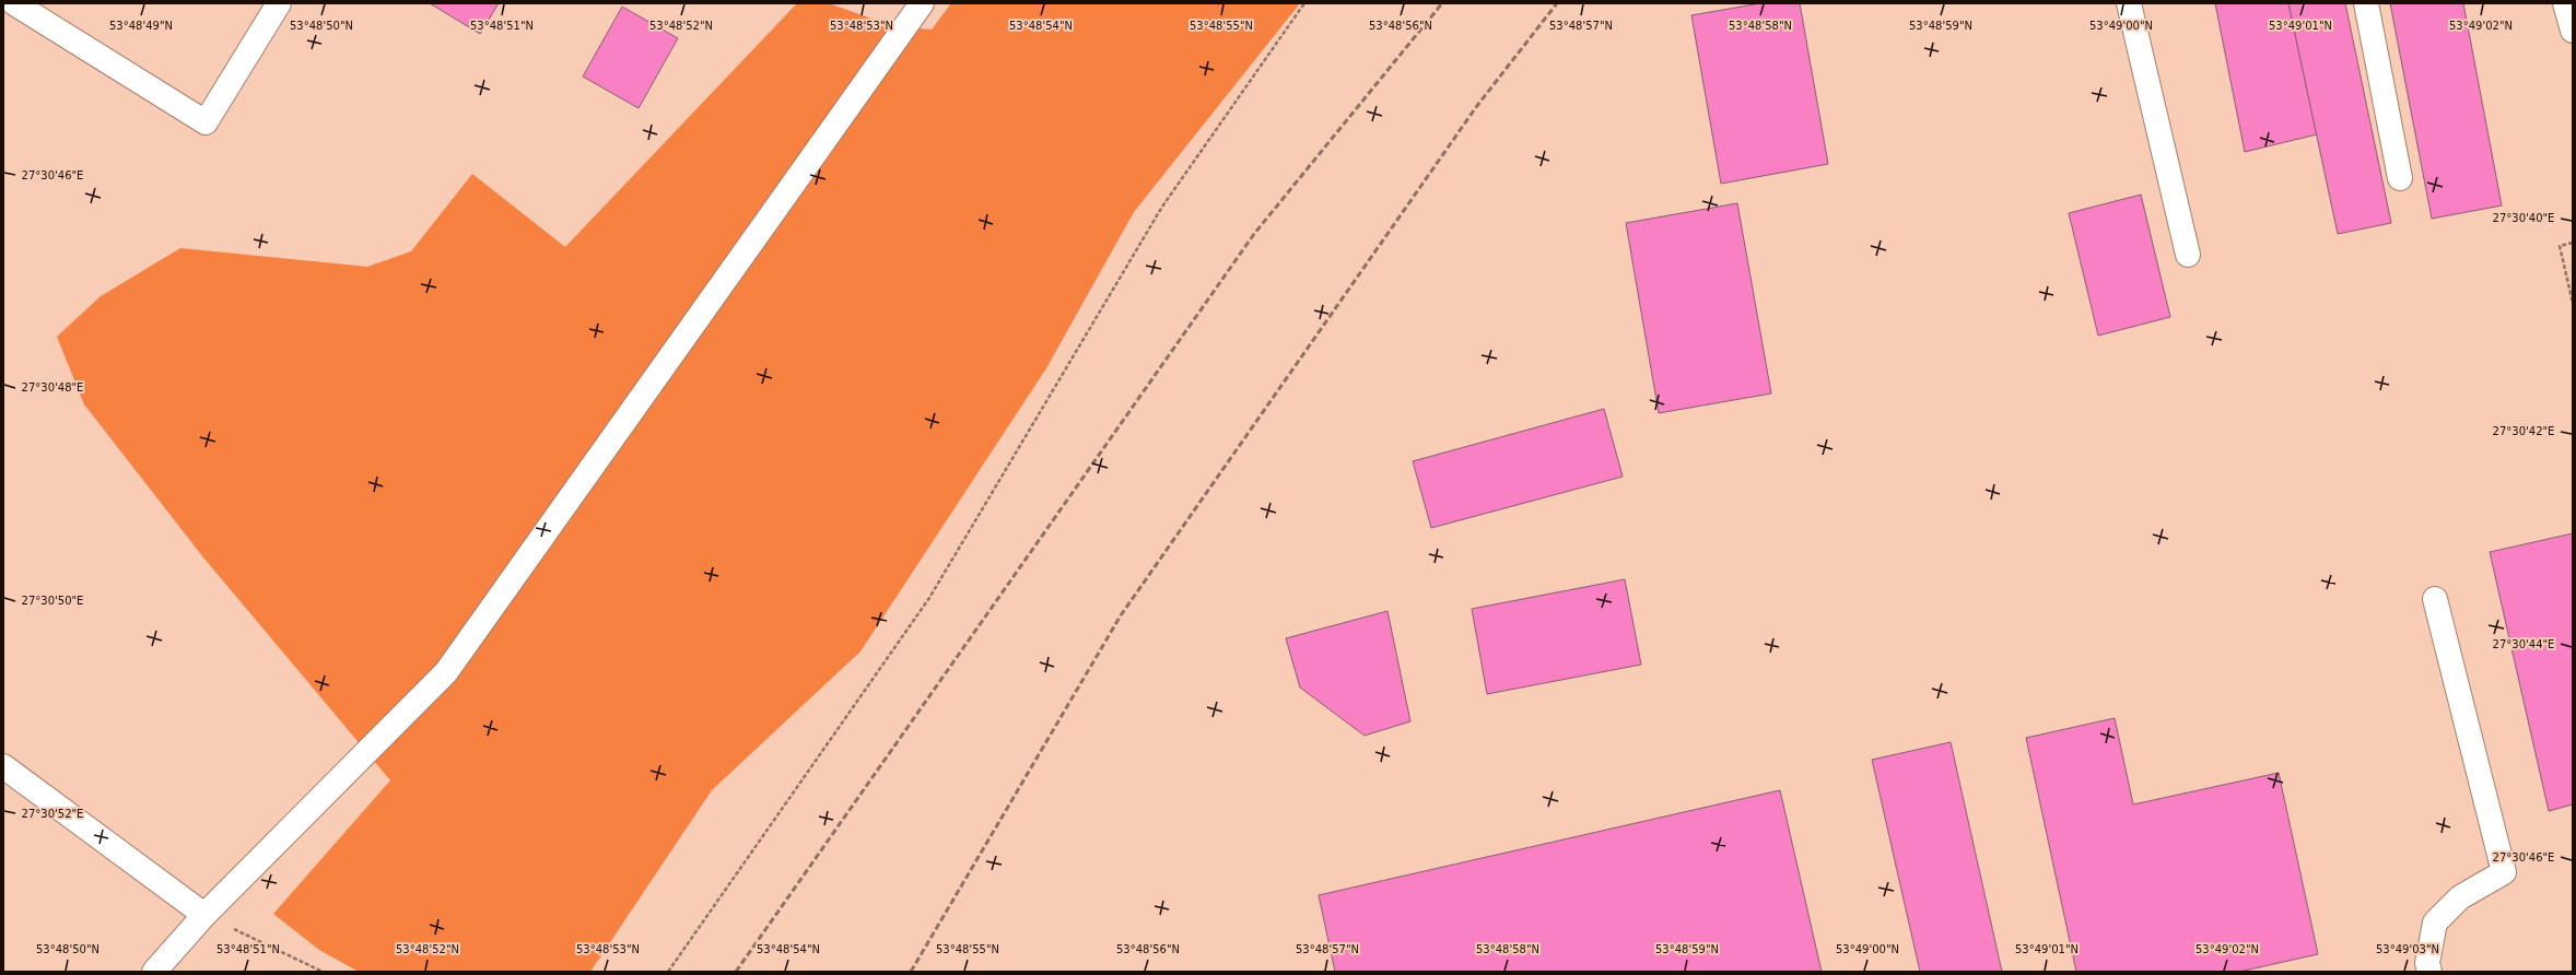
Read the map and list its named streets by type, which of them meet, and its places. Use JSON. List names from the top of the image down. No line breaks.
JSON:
{"coordinates":["53°48'49\"N","53°48'50\"N","53°48'51\"N","53°48'52\"N","53°48'53\"N","53°48'54\"N","53°48'55\"N","53°48'56\"N","53°48'57\"N","53°48'58\"N","53°48'59\"N","53°49'00\"N","53°49'01\"N","53°49'02\"N","27°30'46\"E","27°30'40\"E","27°30'48\"E","27°30'42\"E","27°30'50\"E","27°30'44\"E","27°30'52\"E","53°49'03\"N"]}
